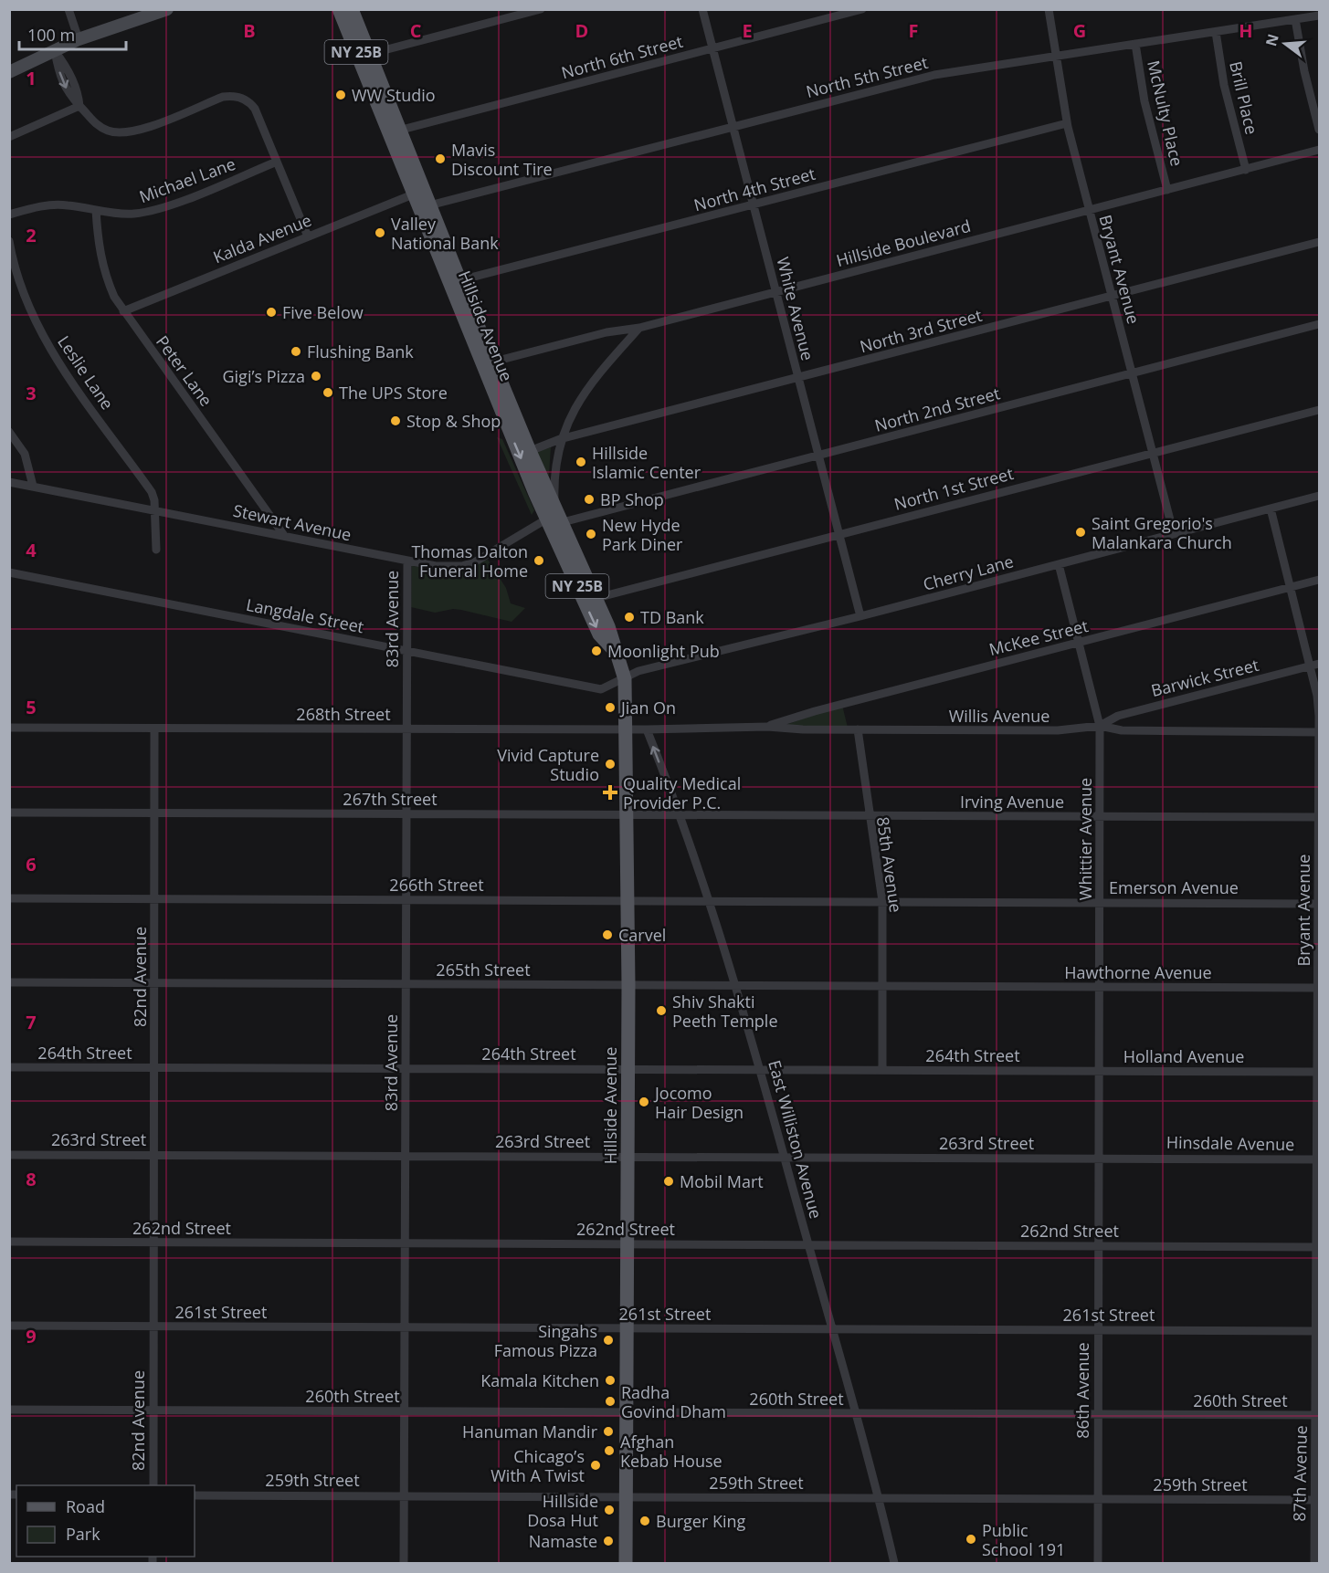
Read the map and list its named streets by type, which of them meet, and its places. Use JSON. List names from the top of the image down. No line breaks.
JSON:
{"streets":{"main road":["NY 25B","Hillside Avenue"],"street":["North 6th Street","North 5th Street","Brill Place","McNulty Place","Michael Lane","North 4th Street","Kalda Avenue","Hillside Boulevard","Bryant Avenue","White Avenue","North 3rd Street","Peter Lane","Leslie Lane","North 2nd Street","North 1st Street","Stewart Avenue","Cherry Lane","Langdale Street","83rd Avenue","McKee Street","Barwick Street","268th Street","Willis Avenue","267th Street","Irving Avenue","Whittier Avenue","85th Avenue","266th Street","Emerson Avenue","265th Street","Hawthorne Avenue","82nd Avenue","264th Street","Holland Avenue","263rd Street","East Williston Avenue","Hinsdale Avenue","262nd Street","261st Street","86th Avenue","260th Street","87th Avenue","259th Street"]},"crossings":[["North 6th Street","White Avenue"],["North 6th Street","Hillside Avenue"],["North 5th Street","Brill Place"],["North 5th Street","McNulty Place"],["North 5th Street","Bryant Avenue"],["North 5th Street","White Avenue"],["North 5th Street","Hillside Avenue"],["Brill Place","Hillside Boulevard"],["McNulty Place","Hillside Boulevard"],["Michael Lane","Peter Lane"],["North 4th Street","Bryant Avenue"],["North 4th Street","White Avenue"],["North 4th Street","Hillside Avenue"],["Kalda Avenue","Hillside Avenue"],["Kalda Avenue","Peter Lane"],["Hillside Boulevard","Bryant Avenue"],["Hillside Boulevard","White Avenue"],["Hillside Boulevard","Hillside Avenue"],["Bryant Avenue","North 3rd Street"],["Bryant Avenue","North 2nd Street"],["Bryant Avenue","North 1st Street"],["Bryant Avenue","Cherry Lane"],["Bryant Avenue","McKee Street"],["Bryant Avenue","Barwick Street"],["Bryant Avenue","Willis Avenue"],["Bryant Avenue","Irving Avenue"],["Bryant Avenue","Emerson Avenue"],["Bryant Avenue","Hawthorne Avenue"],["Bryant Avenue","Holland Avenue"],["Bryant Avenue","Hinsdale Avenue"],["Bryant Avenue","262nd Street"],["Bryant Avenue","87th Avenue"],["White Avenue","North 3rd Street"],["White Avenue","North 2nd Street"],["White Avenue","North 1st Street"],["White Avenue","Cherry Lane"],["Hillside Avenue","North 3rd Street"],["Hillside Avenue","North 2nd Street"],["Hillside Avenue","North 1st Street"],["Hillside Avenue","Stewart Avenue"],["Hillside Avenue","Cherry Lane"],["Hillside Avenue","Langdale Street"],["Hillside Avenue","268th Street"],["Hillside Avenue","267th Street"],["Hillside Avenue","266th Street"],["Hillside Avenue","265th Street"],["Hillside Avenue","264th Street"],["Hillside Avenue","263rd Street"],["Hillside Avenue","262nd Street"],["Hillside Avenue","261st Street"],["Hillside Avenue","260th Street"],["Hillside Avenue","259th Street"],["Peter Lane","Stewart Avenue"],["Leslie Lane","Stewart Avenue"],["North 2nd Street","Stewart Avenue"],["Stewart Avenue","83rd Avenue"],["Cherry Lane","Langdale Street"],["Cherry Lane","Whittier Avenue"],["Langdale Street","83rd Avenue"],["83rd Avenue","268th Street"],["83rd Avenue","267th Street"],["83rd Avenue","266th Street"],["83rd Avenue","265th Street"],["83rd Avenue","264th Street"],["83rd Avenue","263rd Street"],["83rd Avenue","262nd Street"],["83rd Avenue","261st Street"],["83rd Avenue","260th Street"],["83rd Avenue","259th Street"],["McKee Street","Willis Avenue"],["McKee Street","Whittier Avenue"],["Barwick Street","Willis Avenue"],["Barwick Street","Whittier Avenue"],["268th Street","Willis Avenue"],["268th Street","82nd Avenue"],["268th Street","East Williston Avenue"],["Willis Avenue","Whittier Avenue"],["Willis Avenue","85th Avenue"],["267th Street","Irving Avenue"],["267th Street","82nd Avenue"],["267th Street","East Williston Avenue"],["Irving Avenue","Whittier Avenue"],["Irving Avenue","85th Avenue"],["Whittier Avenue","Emerson Avenue"],["Whittier Avenue","Hawthorne Avenue"],["Whittier Avenue","Holland Avenue"],["Whittier Avenue","86th Avenue"],["85th Avenue","Emerson Avenue"],["85th Avenue","265th Street"],["85th Avenue","264th Street"],["266th Street","Emerson Avenue"],["266th Street","82nd Avenue"],["266th Street","East Williston Avenue"],["265th Street","Hawthorne Avenue"],["265th Street","82nd Avenue"],["265th Street","East Williston Avenue"],["82nd Avenue","264th Street"],["82nd Avenue","263rd Street"],["82nd Avenue","262nd Street"],["82nd Avenue","261st Street"],["82nd Avenue","260th Street"],["264th Street","Holland Avenue"],["264th Street","East Williston Avenue"],["263rd Street","East Williston Avenue"],["263rd Street","Hinsdale Avenue"],["263rd Street","86th Avenue"],["East Williston Avenue","262nd Street"],["East Williston Avenue","261st Street"],["East Williston Avenue","260th Street"],["East Williston Avenue","259th Street"],["262nd Street","86th Avenue"],["261st Street","86th Avenue"],["261st Street","87th Avenue"],["86th Avenue","260th Street"],["86th Avenue","259th Street"],["260th Street","87th Avenue"],["87th Avenue","259th Street"]],"places":{"other":["WW Studio","Mavis Discount Tire","Valley National Bank","Five Below","Flushing Bank","Gigi’s Pizza","The UPS Store","Stop & Shop","Hillside Islamic Center","BP Shop","Saint Gregorio's Malankara Church","New Hyde Park Diner","Thomas Dalton Funeral Home","TD Bank","Moonlight Pub","Jian On","Vivid Capture Studio","Carvel","Shiv Shakti Peeth Temple","Jocomo Hair Design","Mobil Mart","Singahs Famous Pizza","Kamala Kitchen","Radha Govind Dham","Hanuman Mandir","Afghan Kebab House","Chicago’s With A Twist","Hillside Dosa Hut","Burger King","Public School 191","Namaste"],"health":["Quality Medical Provider P.C."]},"legend":["Road","Park"],"scale_bar":"100 m","north":"left","grid":{"columns":["B","C","D","E","F","G","H"],"rows":["1","2","3","4","5","6","7","8","9"]}}
